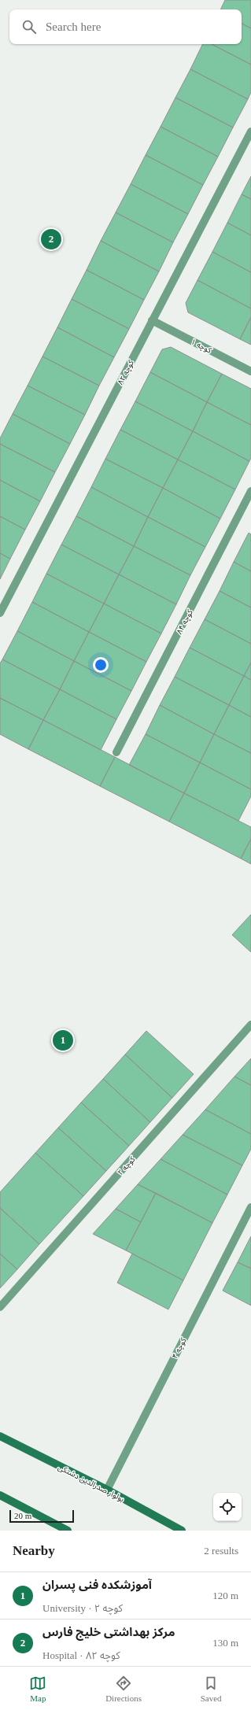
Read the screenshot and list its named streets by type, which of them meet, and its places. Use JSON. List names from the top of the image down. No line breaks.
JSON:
{"streets":{"street":["کوچه ۱","کوچه ۸۲","کوچه ۸۴","کوچه ۲","کوچه ۴","بولوار صدرالدین دشتکی"]},"crossings":[["کوچه ۱","کوچه ۸۲"],["کوچه ۴","بولوار صدرالدین دشتکی"]],"scale_bar":"20 m","page":{"search":"Search here","pins":["2","1"],"scale":"20 m","heading":["Nearby","2 results"],"list":[{"mark":"1","name":"آموزشکده فنی پسران","note":"University · کوچه ۲","value":"120 m"},{"mark":"2","name":"مرکز بهداشتی خلیج فارس","note":"Hospital · کوچه ۸۲","value":"130 m"}],"nav":["Map","Directions","Saved"]}}
